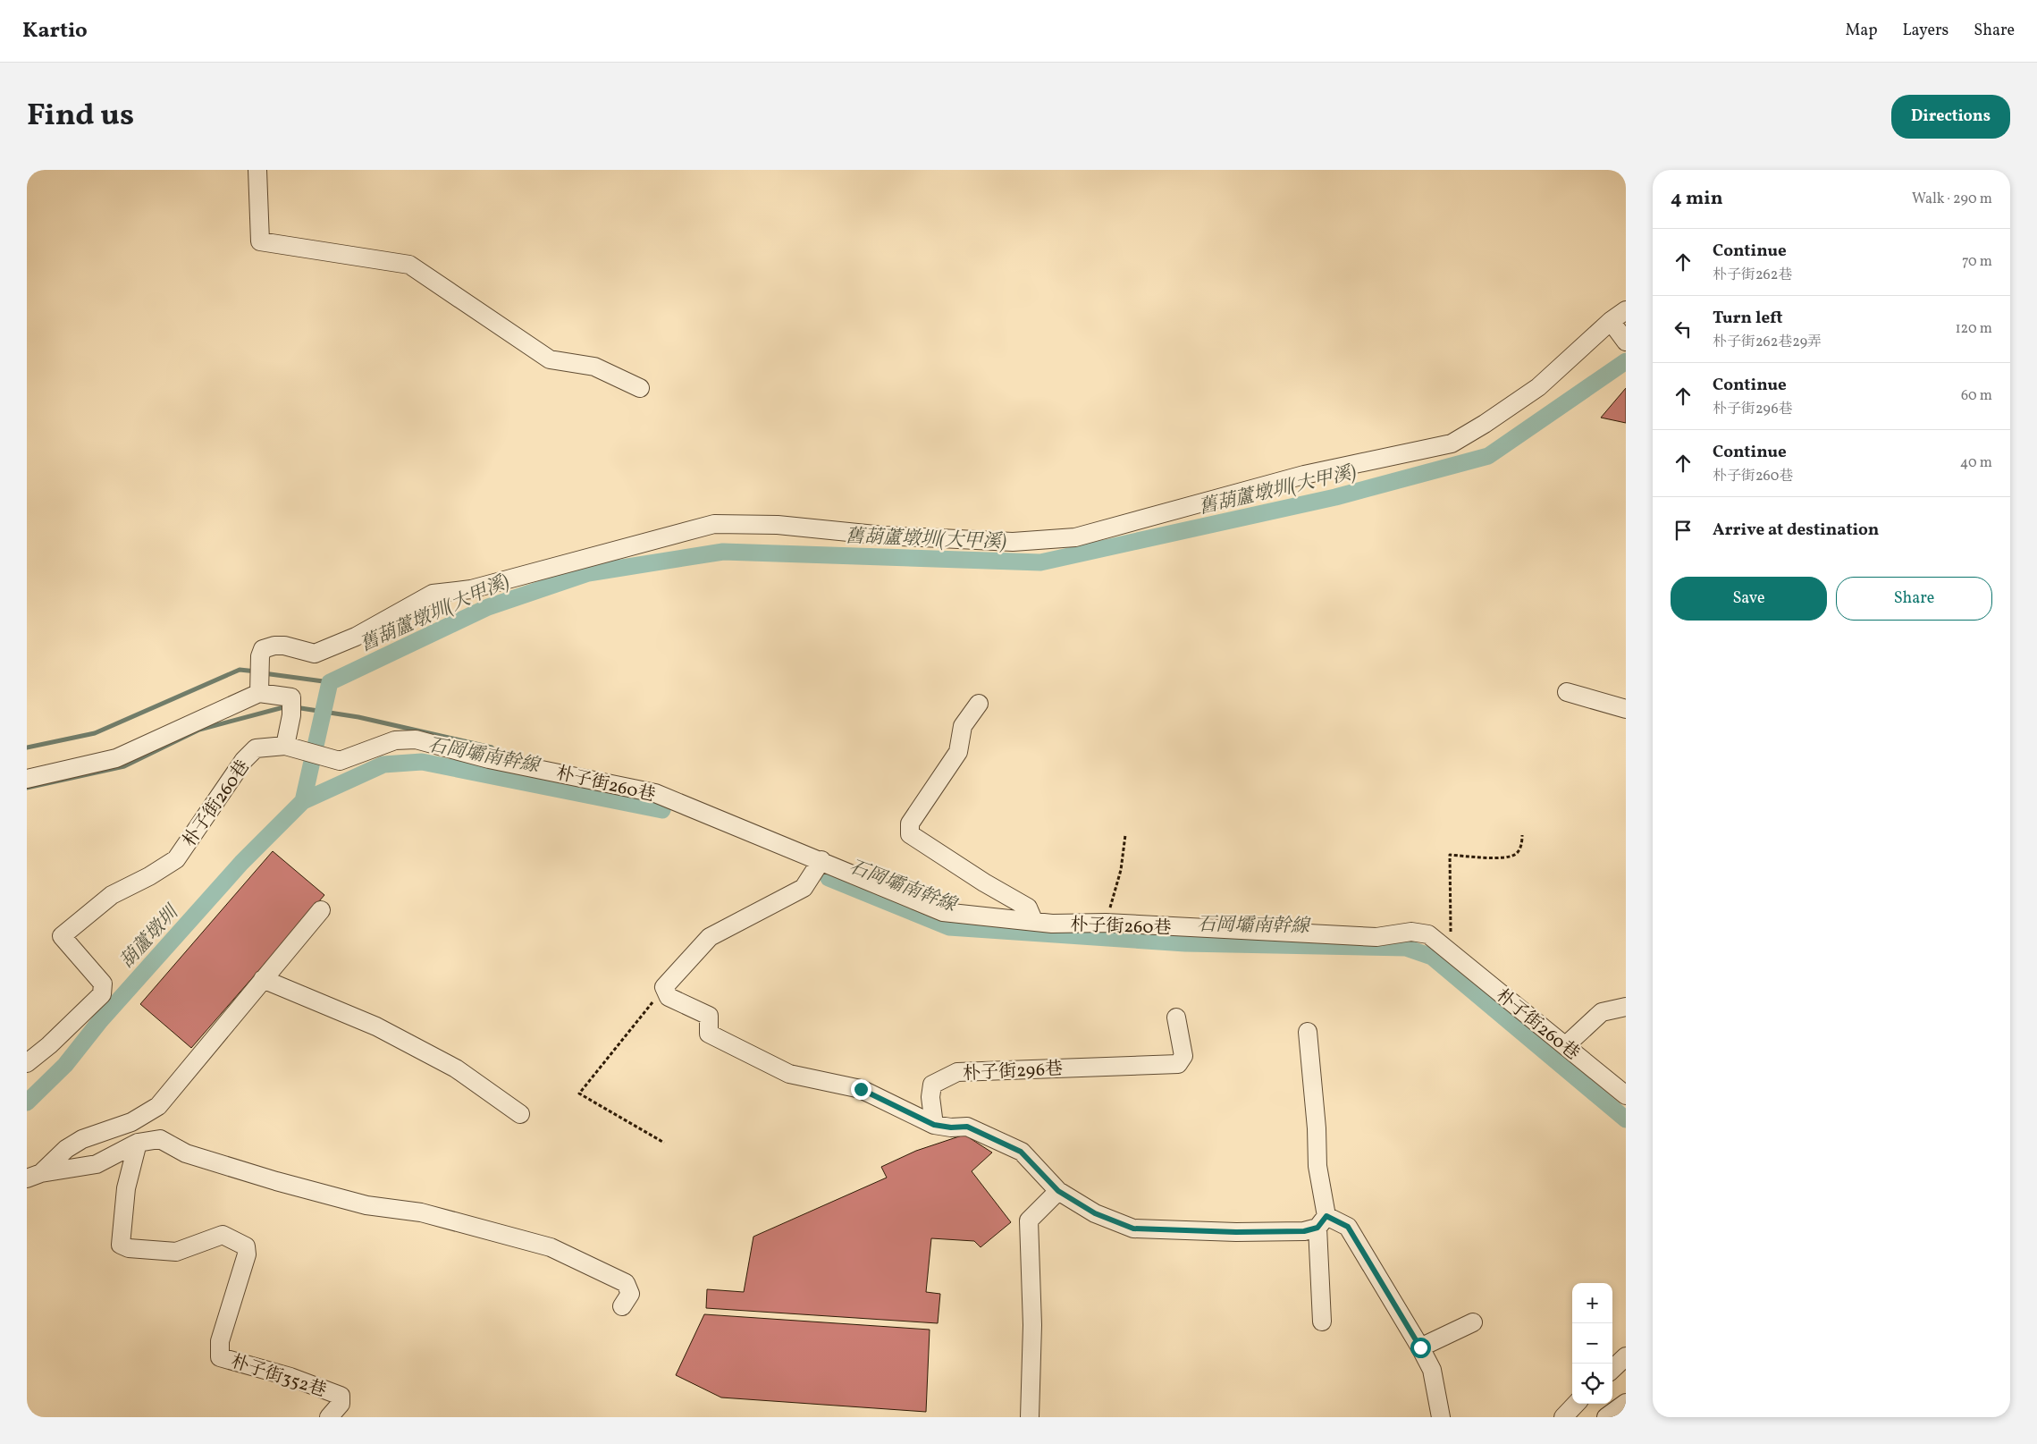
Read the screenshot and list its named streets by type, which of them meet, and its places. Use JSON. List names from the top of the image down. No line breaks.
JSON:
{"streets":{"street":["朴子街260巷","朴子街296巷","朴子街352巷"]},"water":["舊葫蘆墩圳(大甲溪)","石岡壩南幹線","葫蘆墩圳"],"page":{"header":"Kartio","nav":["Map","Layers","Share"],"title":"Find us","buttons":["Directions",["Save","Share"]],"heading":["4 min","Walk · 290 m"],"list":[["Continue","朴子街262巷","70 m"],["Turn left","朴子街262巷29弄","120 m"],["Continue","朴子街296巷","60 m"],["Continue","朴子街260巷","40 m"],"Arrive at destination"],"map_buttons":["+","−"]}}
